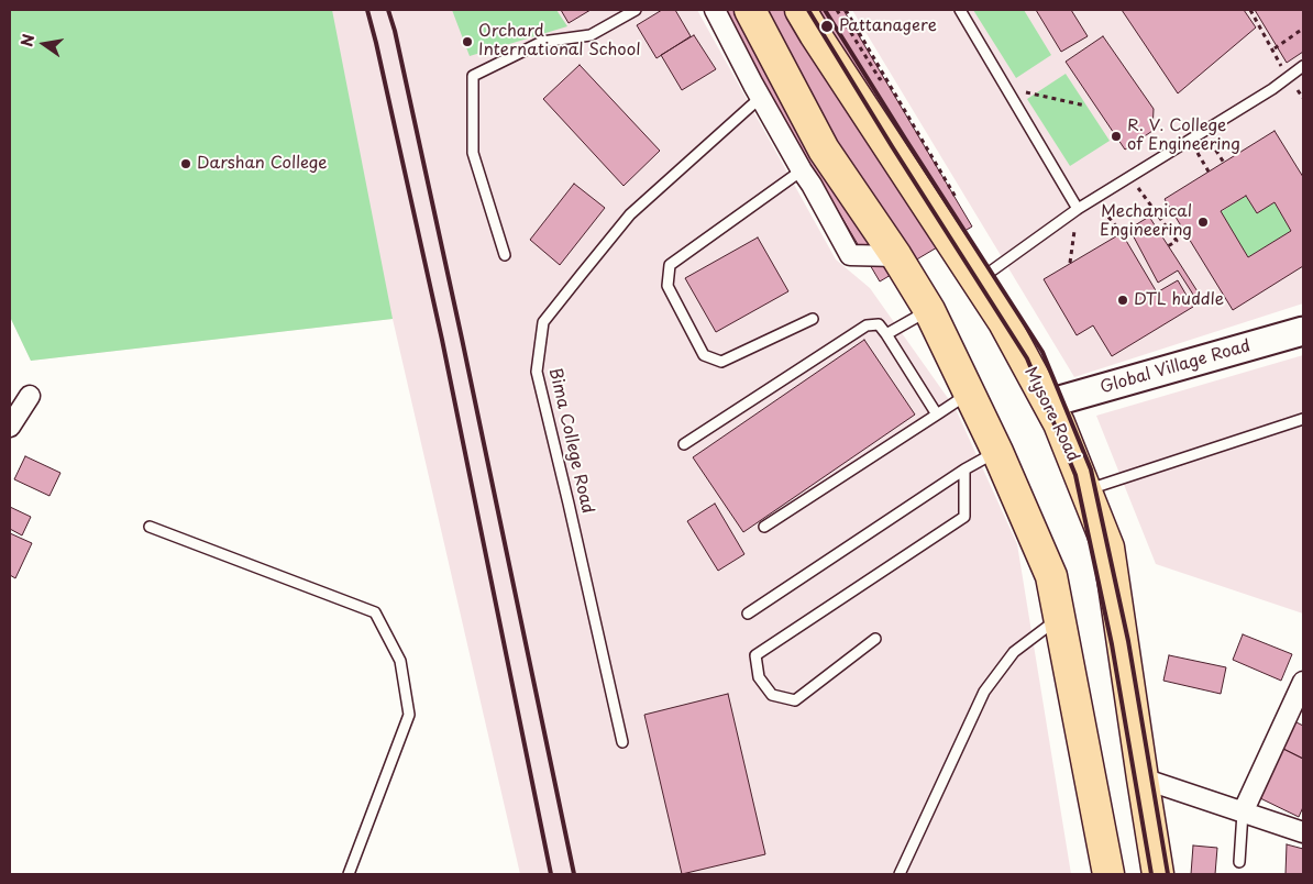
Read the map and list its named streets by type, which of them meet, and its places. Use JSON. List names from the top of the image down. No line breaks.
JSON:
{"streets":{"highway":["Mysore Road"],"street":["Global Village Road"],"lane":["Bima College Road"]},"crossings":[["Global Village Road","Mysore Road"]],"places":["Pattanagere","Orchard International School","R. V. College of Engineering","Darshan College","Mechanical Engineering","DTL huddle"],"north":"left"}
